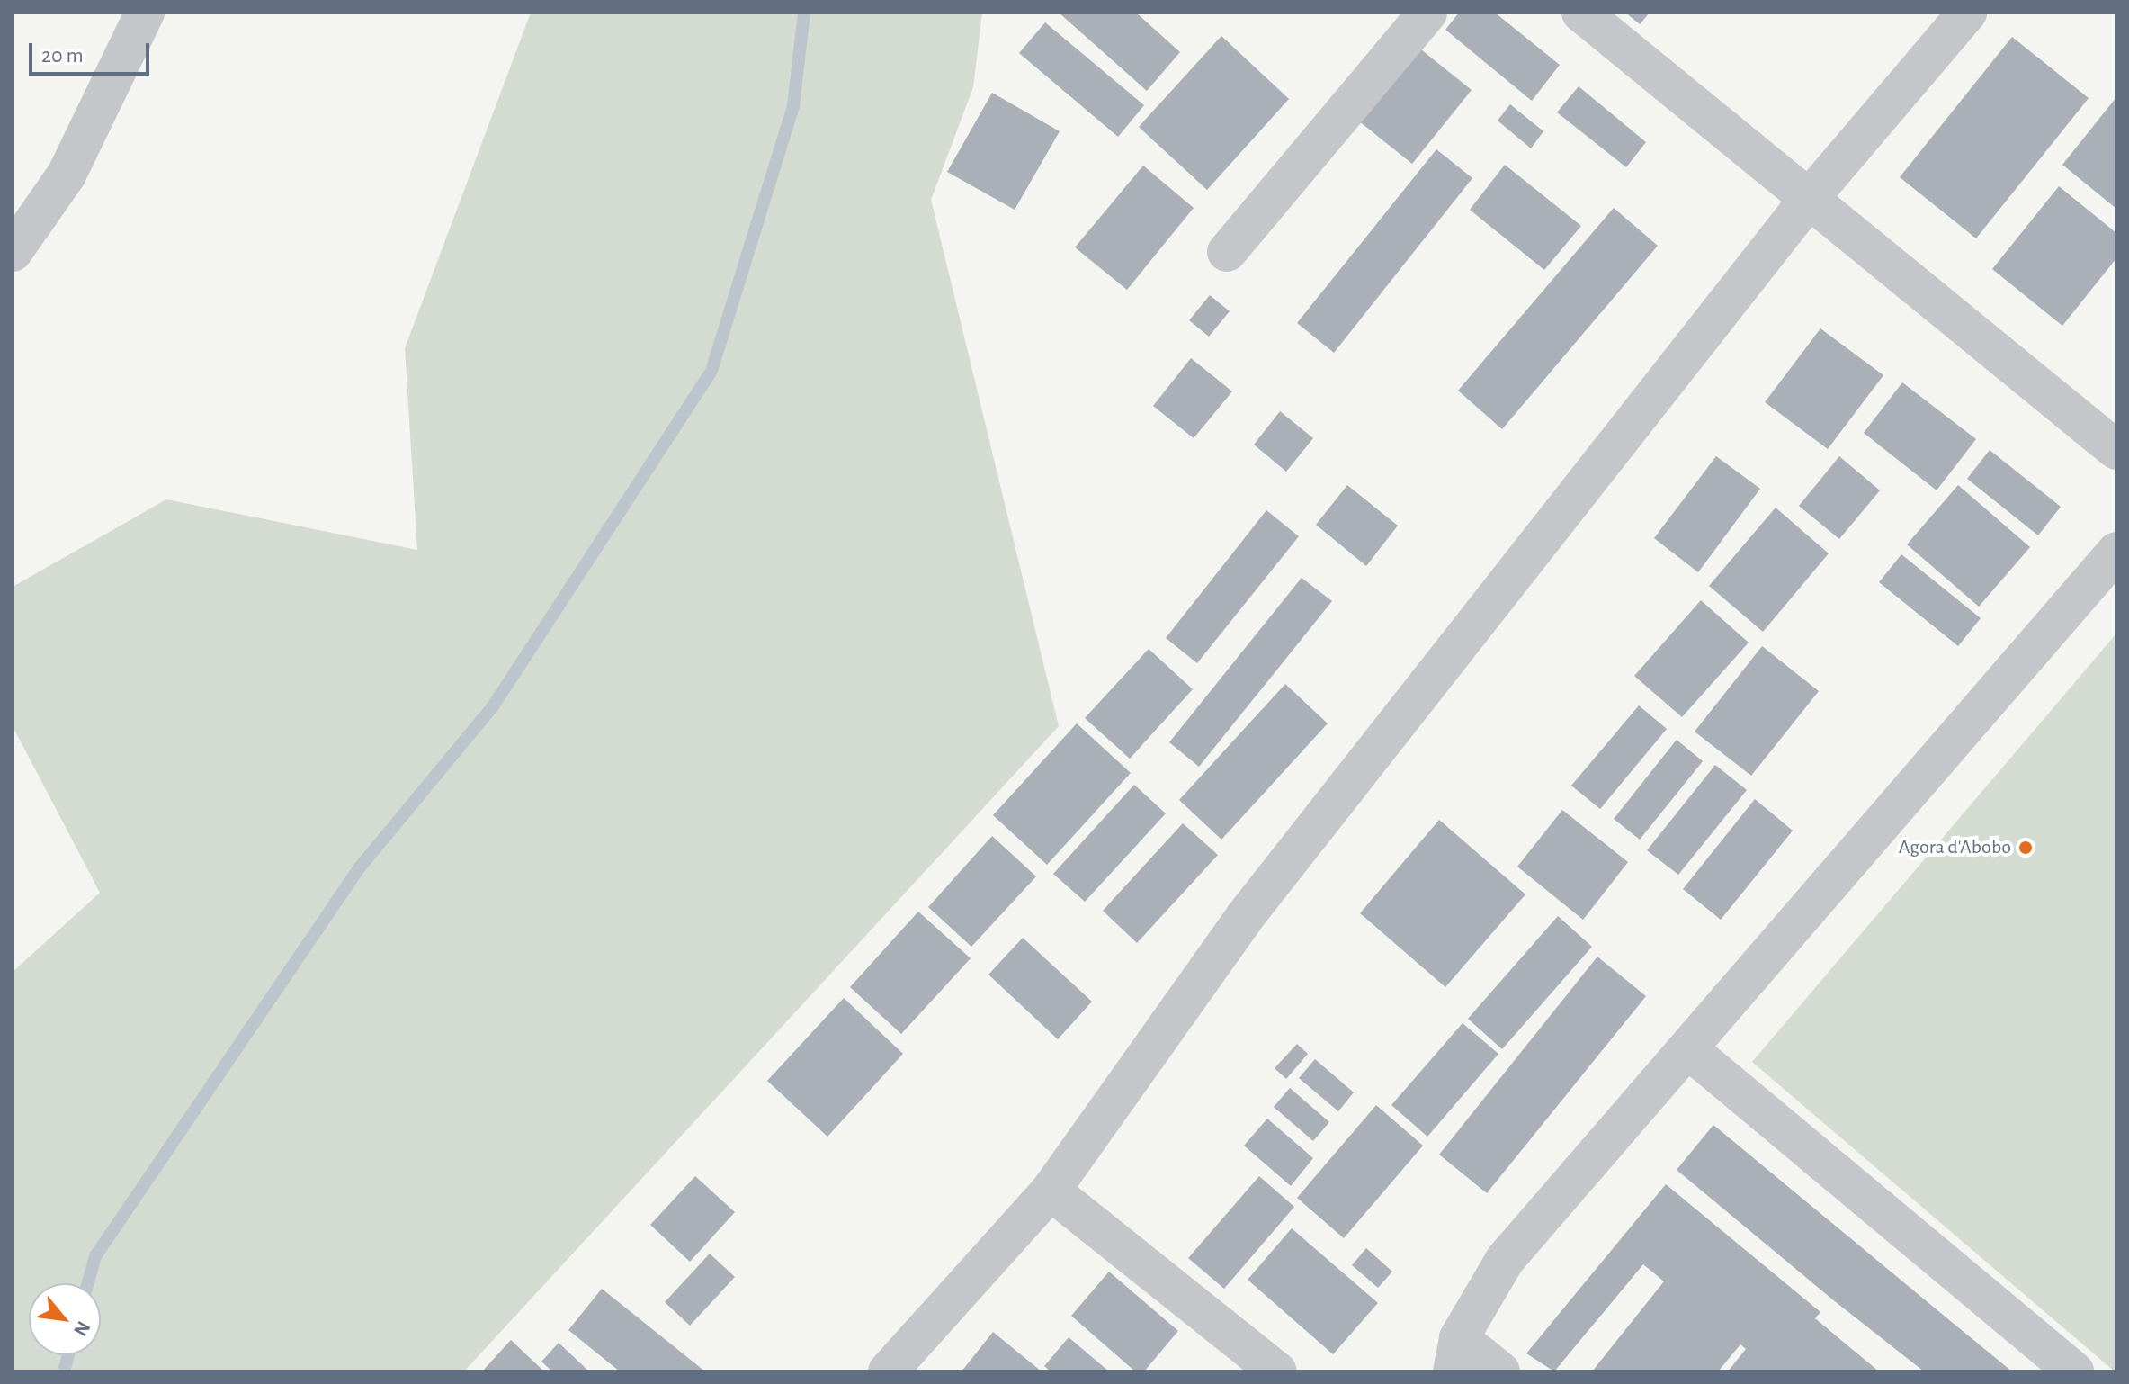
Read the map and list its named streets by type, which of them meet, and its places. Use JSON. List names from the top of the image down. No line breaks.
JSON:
{"places":["Agora d'Abobo"],"scale_bar":"20 m","north":"bottom right"}
